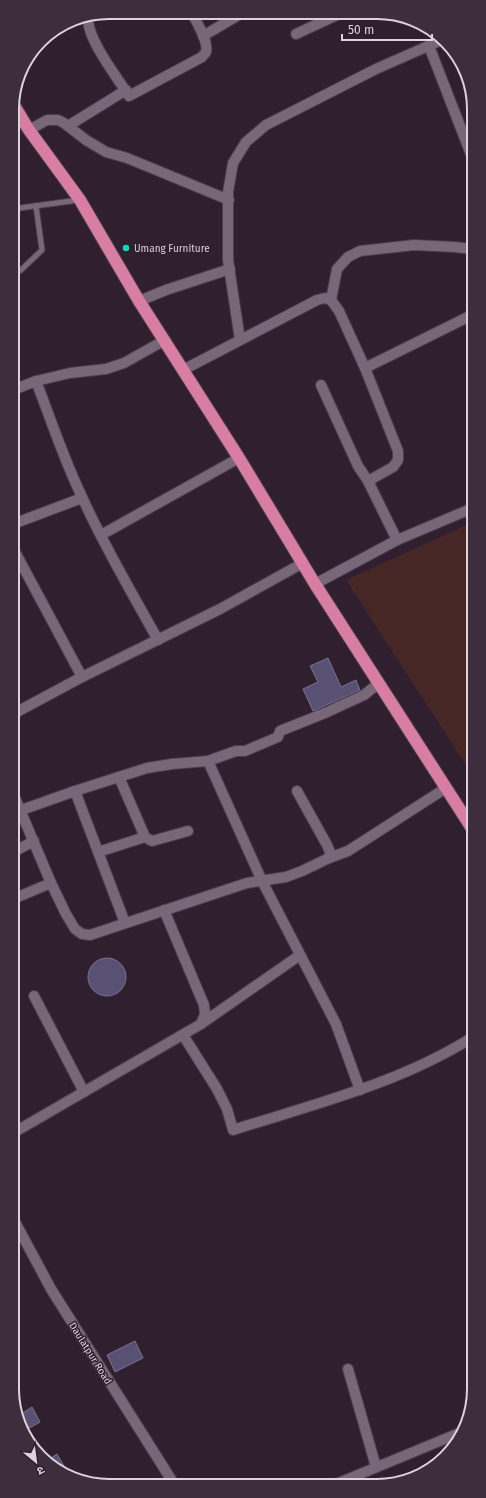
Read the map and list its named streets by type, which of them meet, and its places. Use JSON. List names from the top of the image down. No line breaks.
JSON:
{"streets":{"street":["Daulatpur Road"]},"places":["Umang Furniture"],"scale_bar":"50 m","north":"bottom right"}
